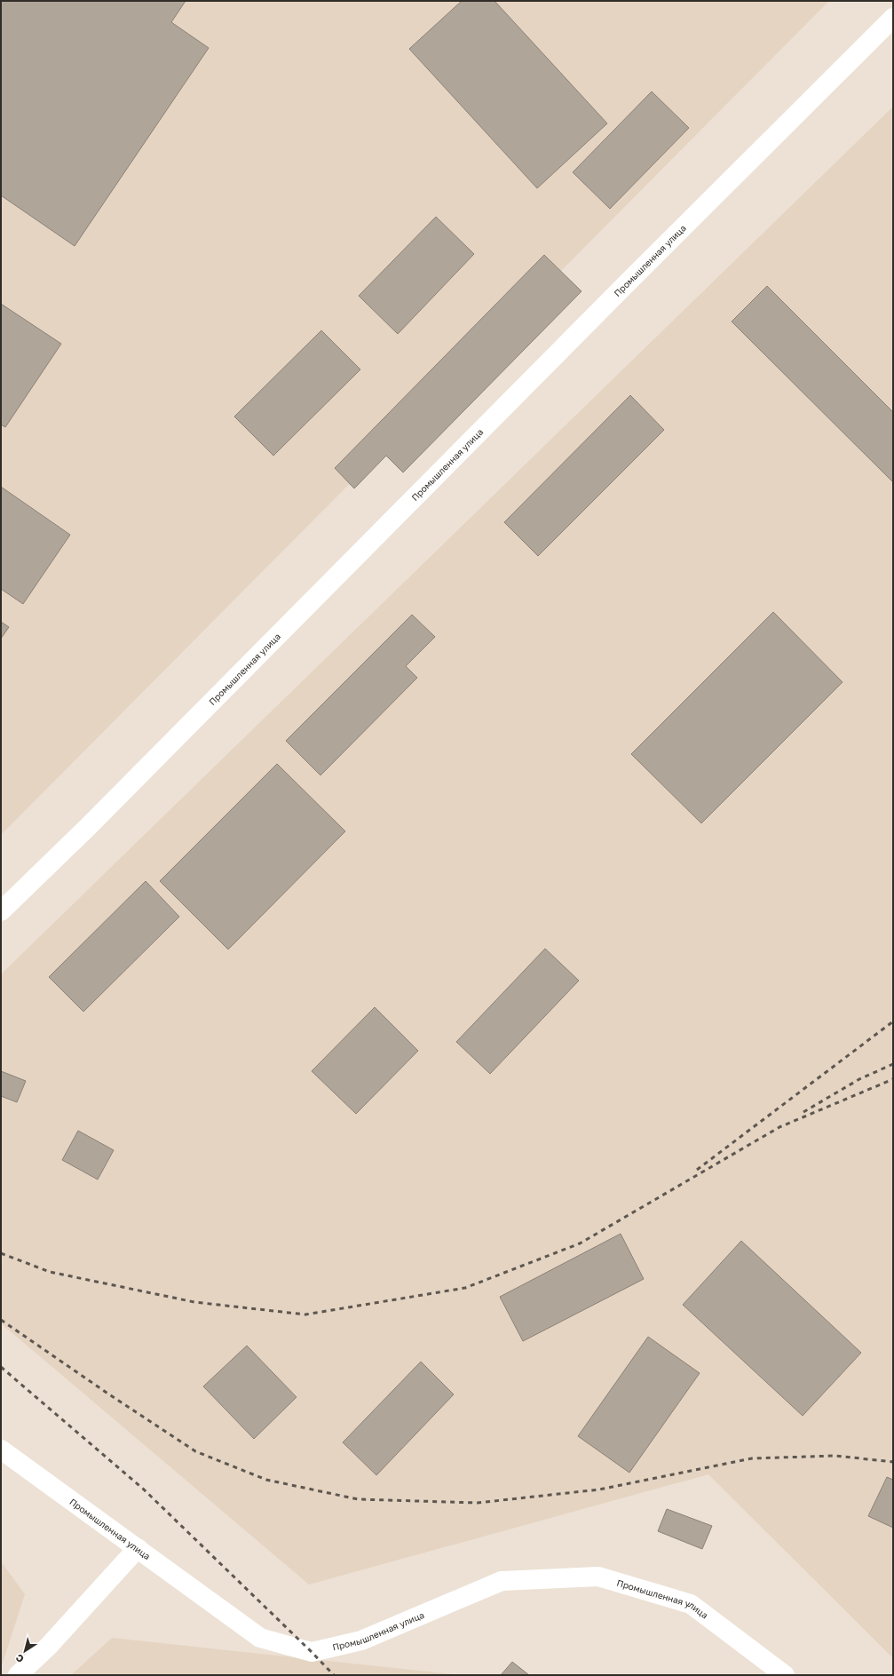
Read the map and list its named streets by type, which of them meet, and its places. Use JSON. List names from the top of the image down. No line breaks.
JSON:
{"streets":{"street":["Промышленная улица"]},"north":"bottom left"}
